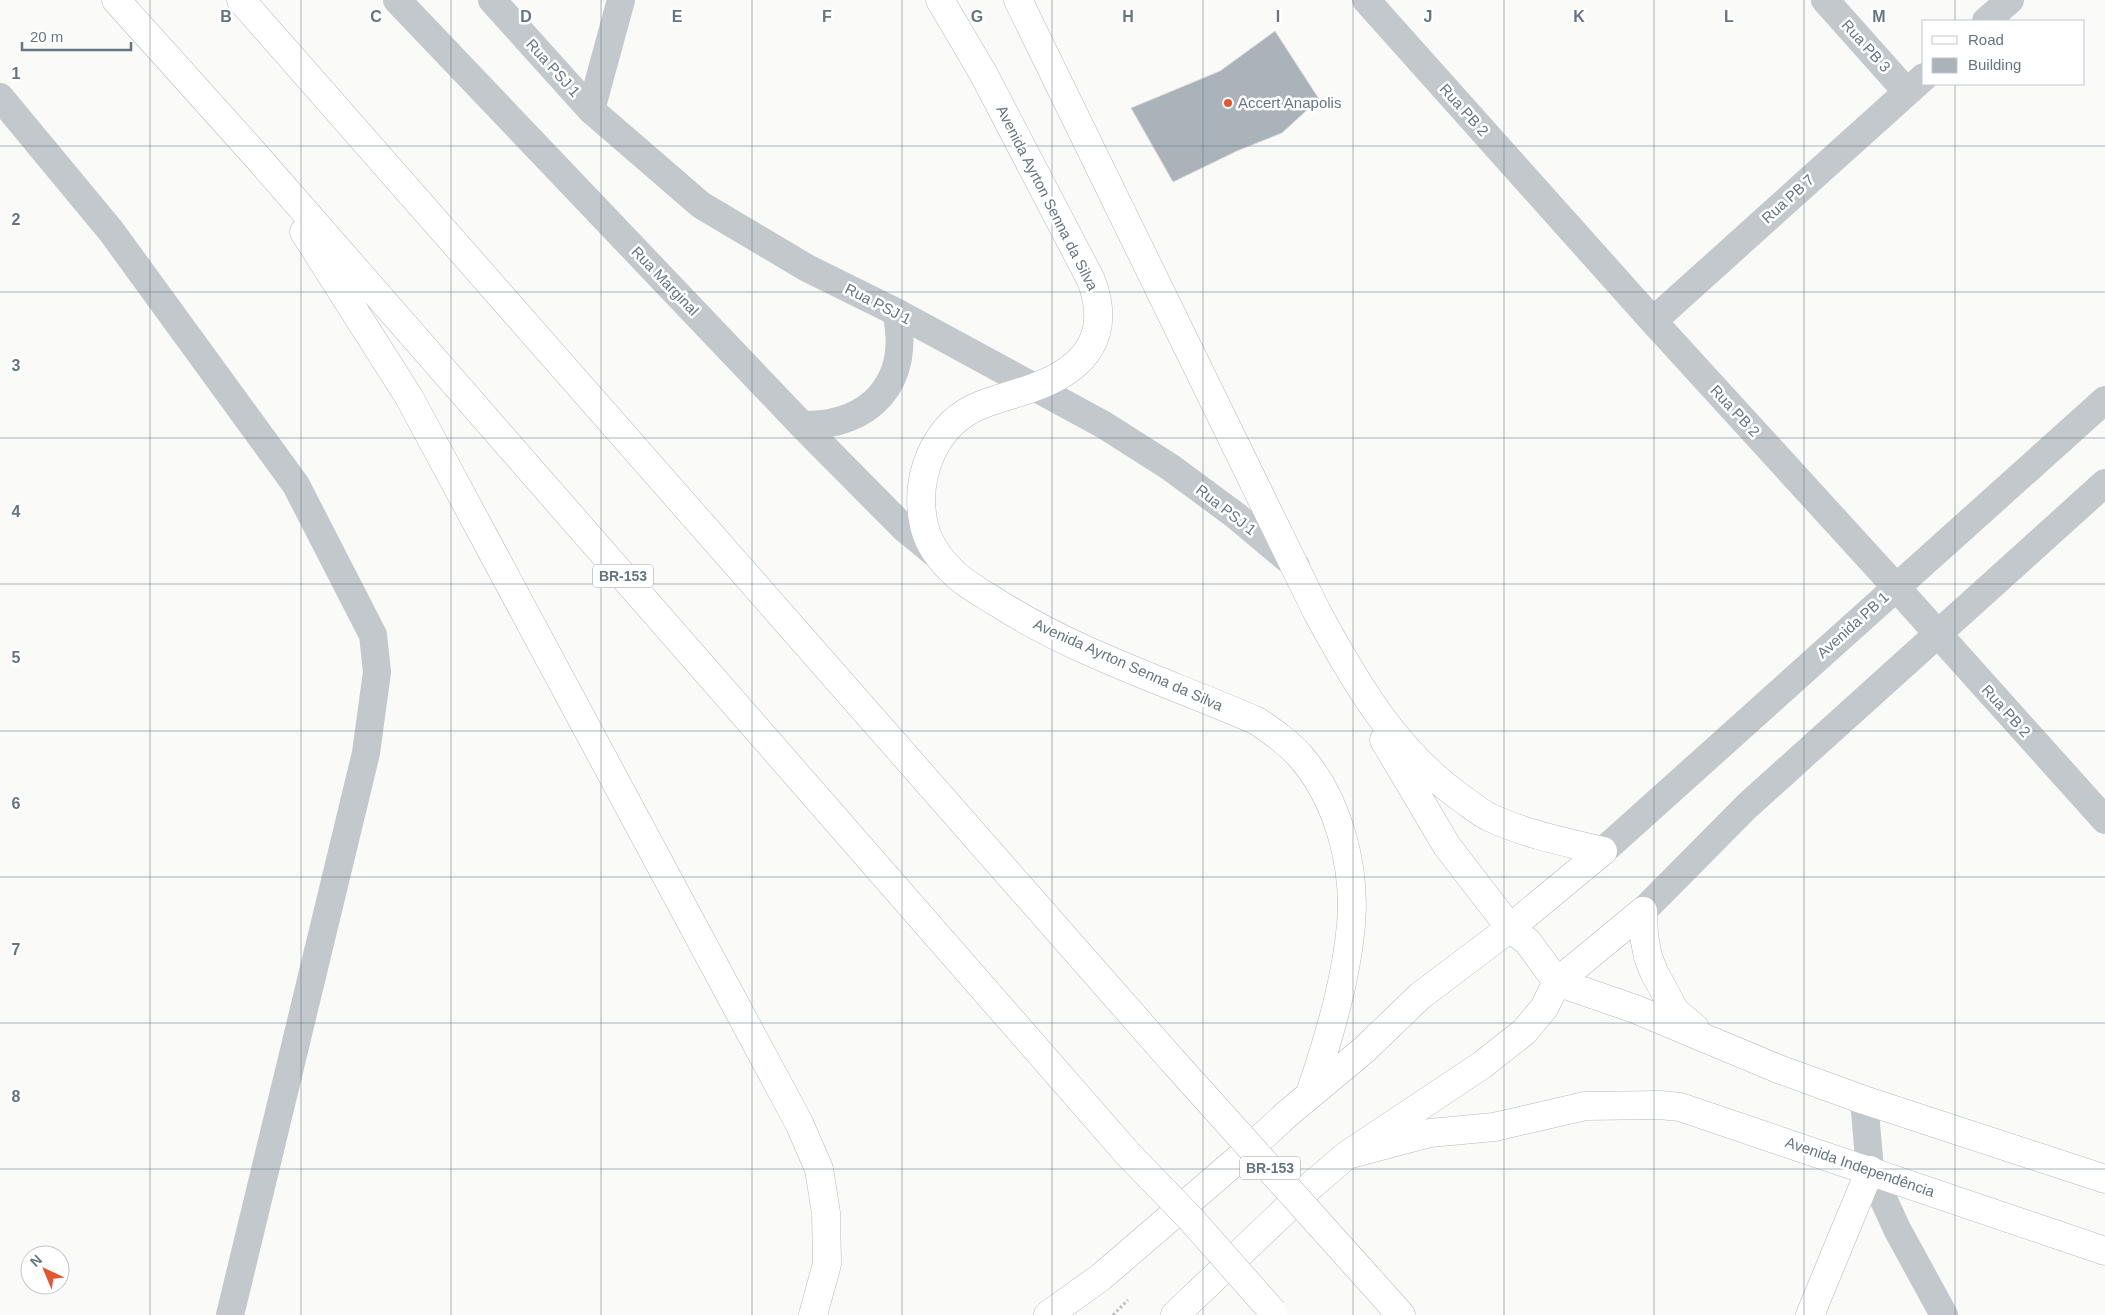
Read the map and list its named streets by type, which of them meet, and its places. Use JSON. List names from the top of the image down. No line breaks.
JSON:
{"streets":{"main road":["Avenida Ayrton Senna da Silva","BR-153","Avenida Independência"],"street":["Rua PB 3","Rua PSJ 1","Rua PB 2","Rua PB 7","Rua Marginal","Avenida PB 1"]},"crossings":[["Rua PB 3","Rua PB 7"],["Rua PSJ 1","Avenida Ayrton Senna da Silva"],["Rua PB 2","Rua PB 7"],["Rua PB 2","Avenida PB 1"],["Avenida Ayrton Senna da Silva","Rua Marginal"]],"places":["Accert Anapolis"],"legend":["Road","Building"],"scale_bar":"20 m","north":"top left","grid":{"columns":["B","C","D","E","F","G","H","I","J","K","L","M"],"rows":["1","2","3","4","5","6","7","8"]}}
